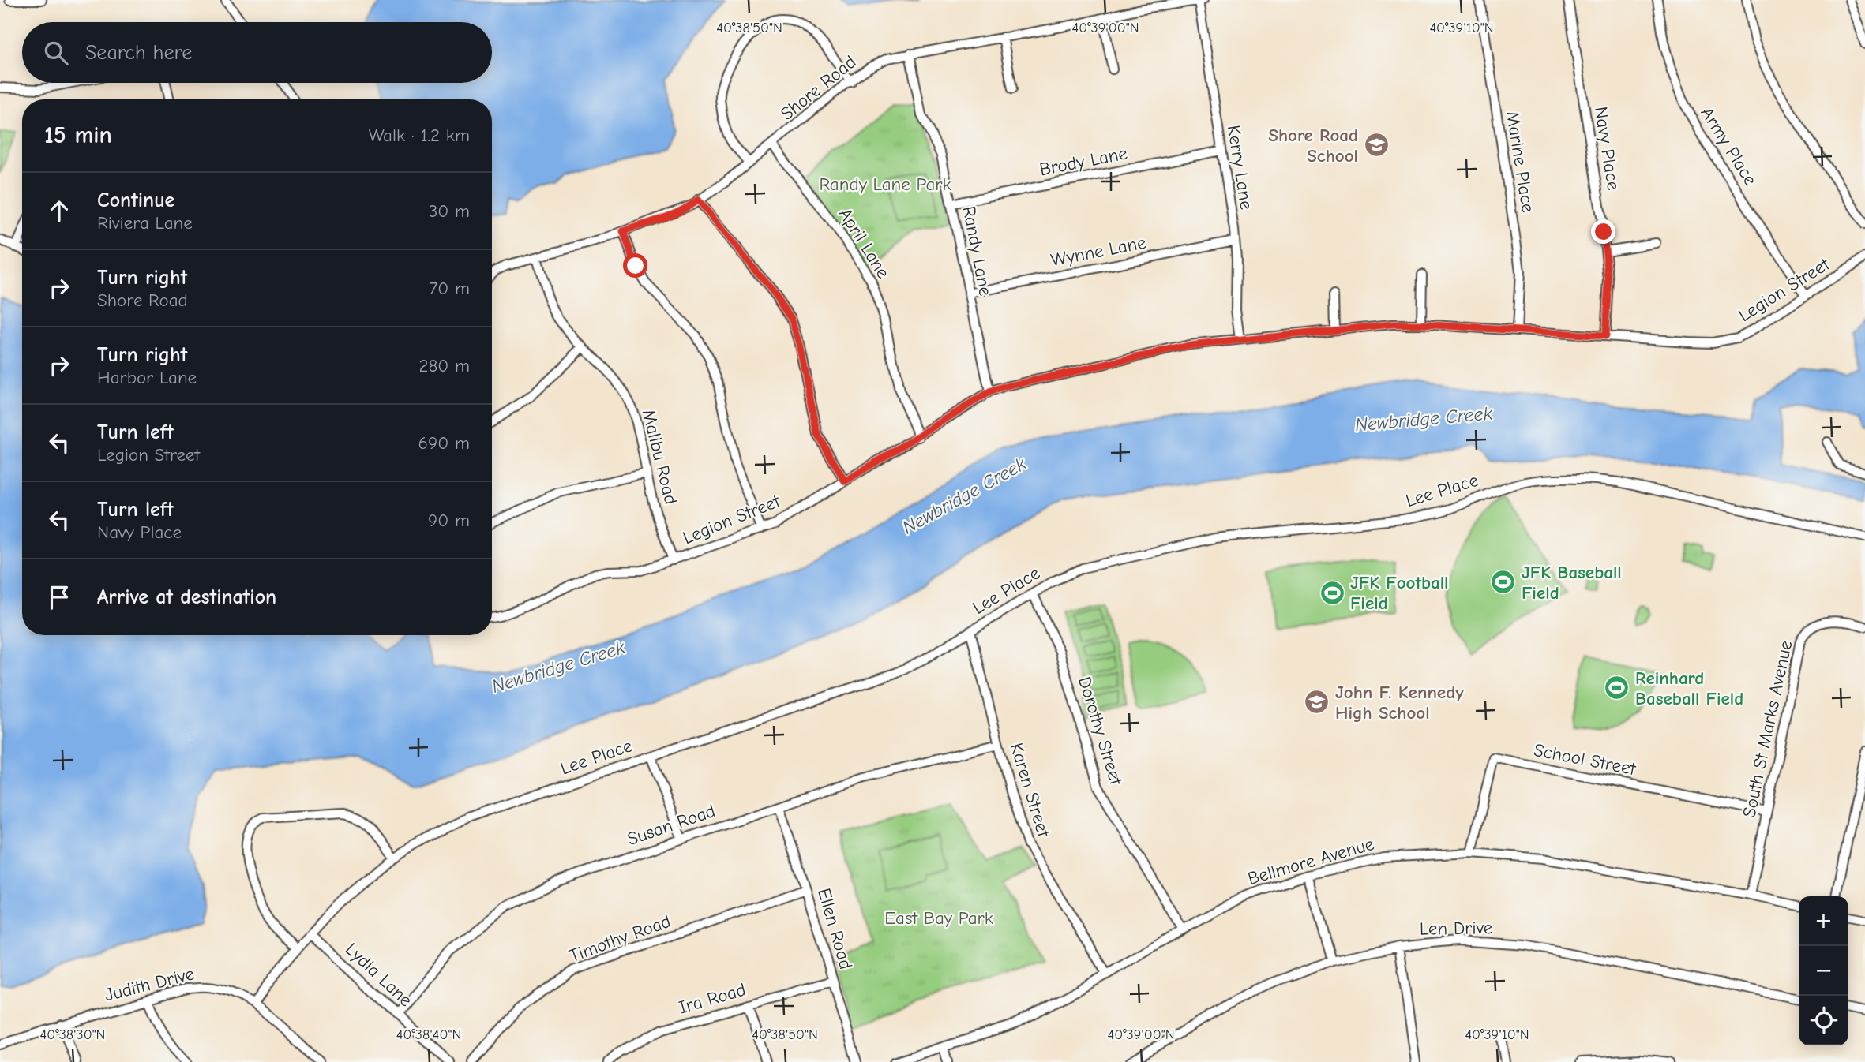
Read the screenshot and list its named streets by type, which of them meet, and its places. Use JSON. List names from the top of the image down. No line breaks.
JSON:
{"streets":{"street":["Shore Road","Army Place","Navy Place","Brody Lane","Marine Place","Kerry Lane","April Lane","Randy Lane","Wynne Lane","Legion Street","Malibu Road","Lee Place","South St Marks Avenue","Dorothy Street","School Street","Karen Street","Susan Road","Bellmore Avenue","Len Drive","Ellen Road","Timothy Road","Lydia Lane","Judith Drive","Ira Road"]},"crossings":[["Shore Road","Kerry Lane"],["Shore Road","April Lane"],["Shore Road","Randy Lane"],["Shore Road","Malibu Road"],["Army Place","Legion Street"],["Navy Place","Legion Street"],["Brody Lane","Kerry Lane"],["Brody Lane","Randy Lane"],["Marine Place","Legion Street"],["Kerry Lane","Wynne Lane"],["Kerry Lane","Legion Street"],["April Lane","Legion Street"],["Randy Lane","Wynne Lane"],["Randy Lane","Legion Street"],["Legion Street","Malibu Road"],["Lee Place","Dorothy Street"],["Lee Place","Karen Street"],["Lee Place","Lydia Lane"],["Lee Place","Judith Drive"],["South St Marks Avenue","School Street"],["South St Marks Avenue","Bellmore Avenue"],["Dorothy Street","Bellmore Avenue"],["School Street","Bellmore Avenue"],["Karen Street","Susan Road"],["Karen Street","Bellmore Avenue"],["Susan Road","Ellen Road"],["Susan Road","Lydia Lane"],["Ellen Road","Timothy Road"],["Ellen Road","Ira Road"]],"water":["Newbridge Creek"],"parks":["Randy Lane Park","East Bay Park"],"places":{"school or university":["Shore Road School","John F. Kennedy High School"],"sports":["JFK Baseball Field","JFK Football Field","Reinhard Baseball Field"]},"page":{"search":"Search here","heading":["15 min","Walk · 1.2 km"],"list":[["Continue","Riviera Lane","30 m"],["Turn right","Shore Road","70 m"],["Turn right","Harbor Lane","280 m"],["Turn left","Legion Street","690 m"],["Turn left","Navy Place","90 m"],"Arrive at destination"],"map_buttons":["+","−"]},"coordinates":["40°38'50\"N","40°39'00\"N","40°39'10\"N","40°38'30\"N","40°38'40\"N"]}
